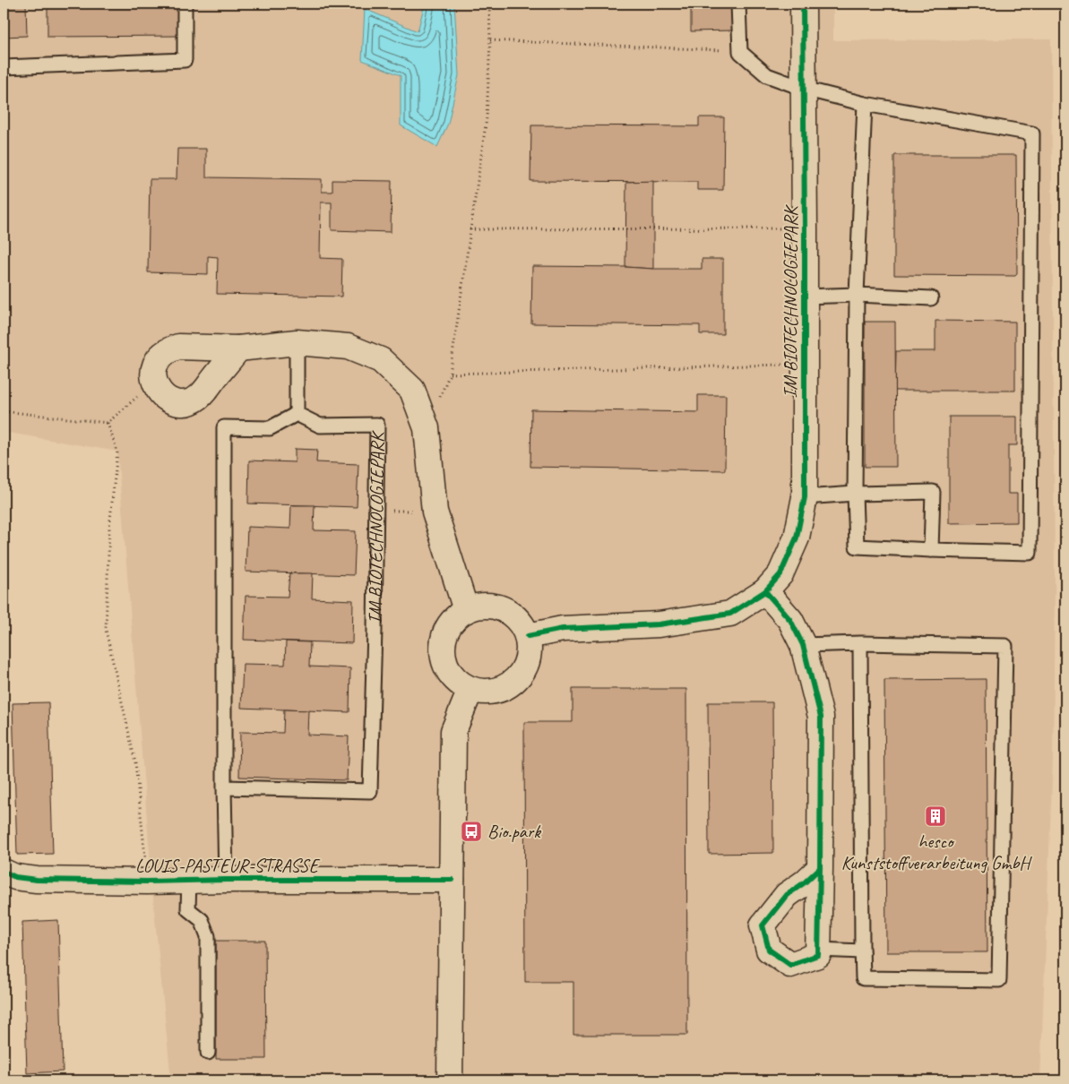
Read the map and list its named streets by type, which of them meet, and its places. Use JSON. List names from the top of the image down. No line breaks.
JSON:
{"streets":{"street":["IM BIOTECHNOLOGIEPARK","LOUIS-PASTEUR-STRASSE"]},"places":{"building":["hesco Kunststoffverarbeitung GmbH"],"bus stop":["Bio.park"]}}
